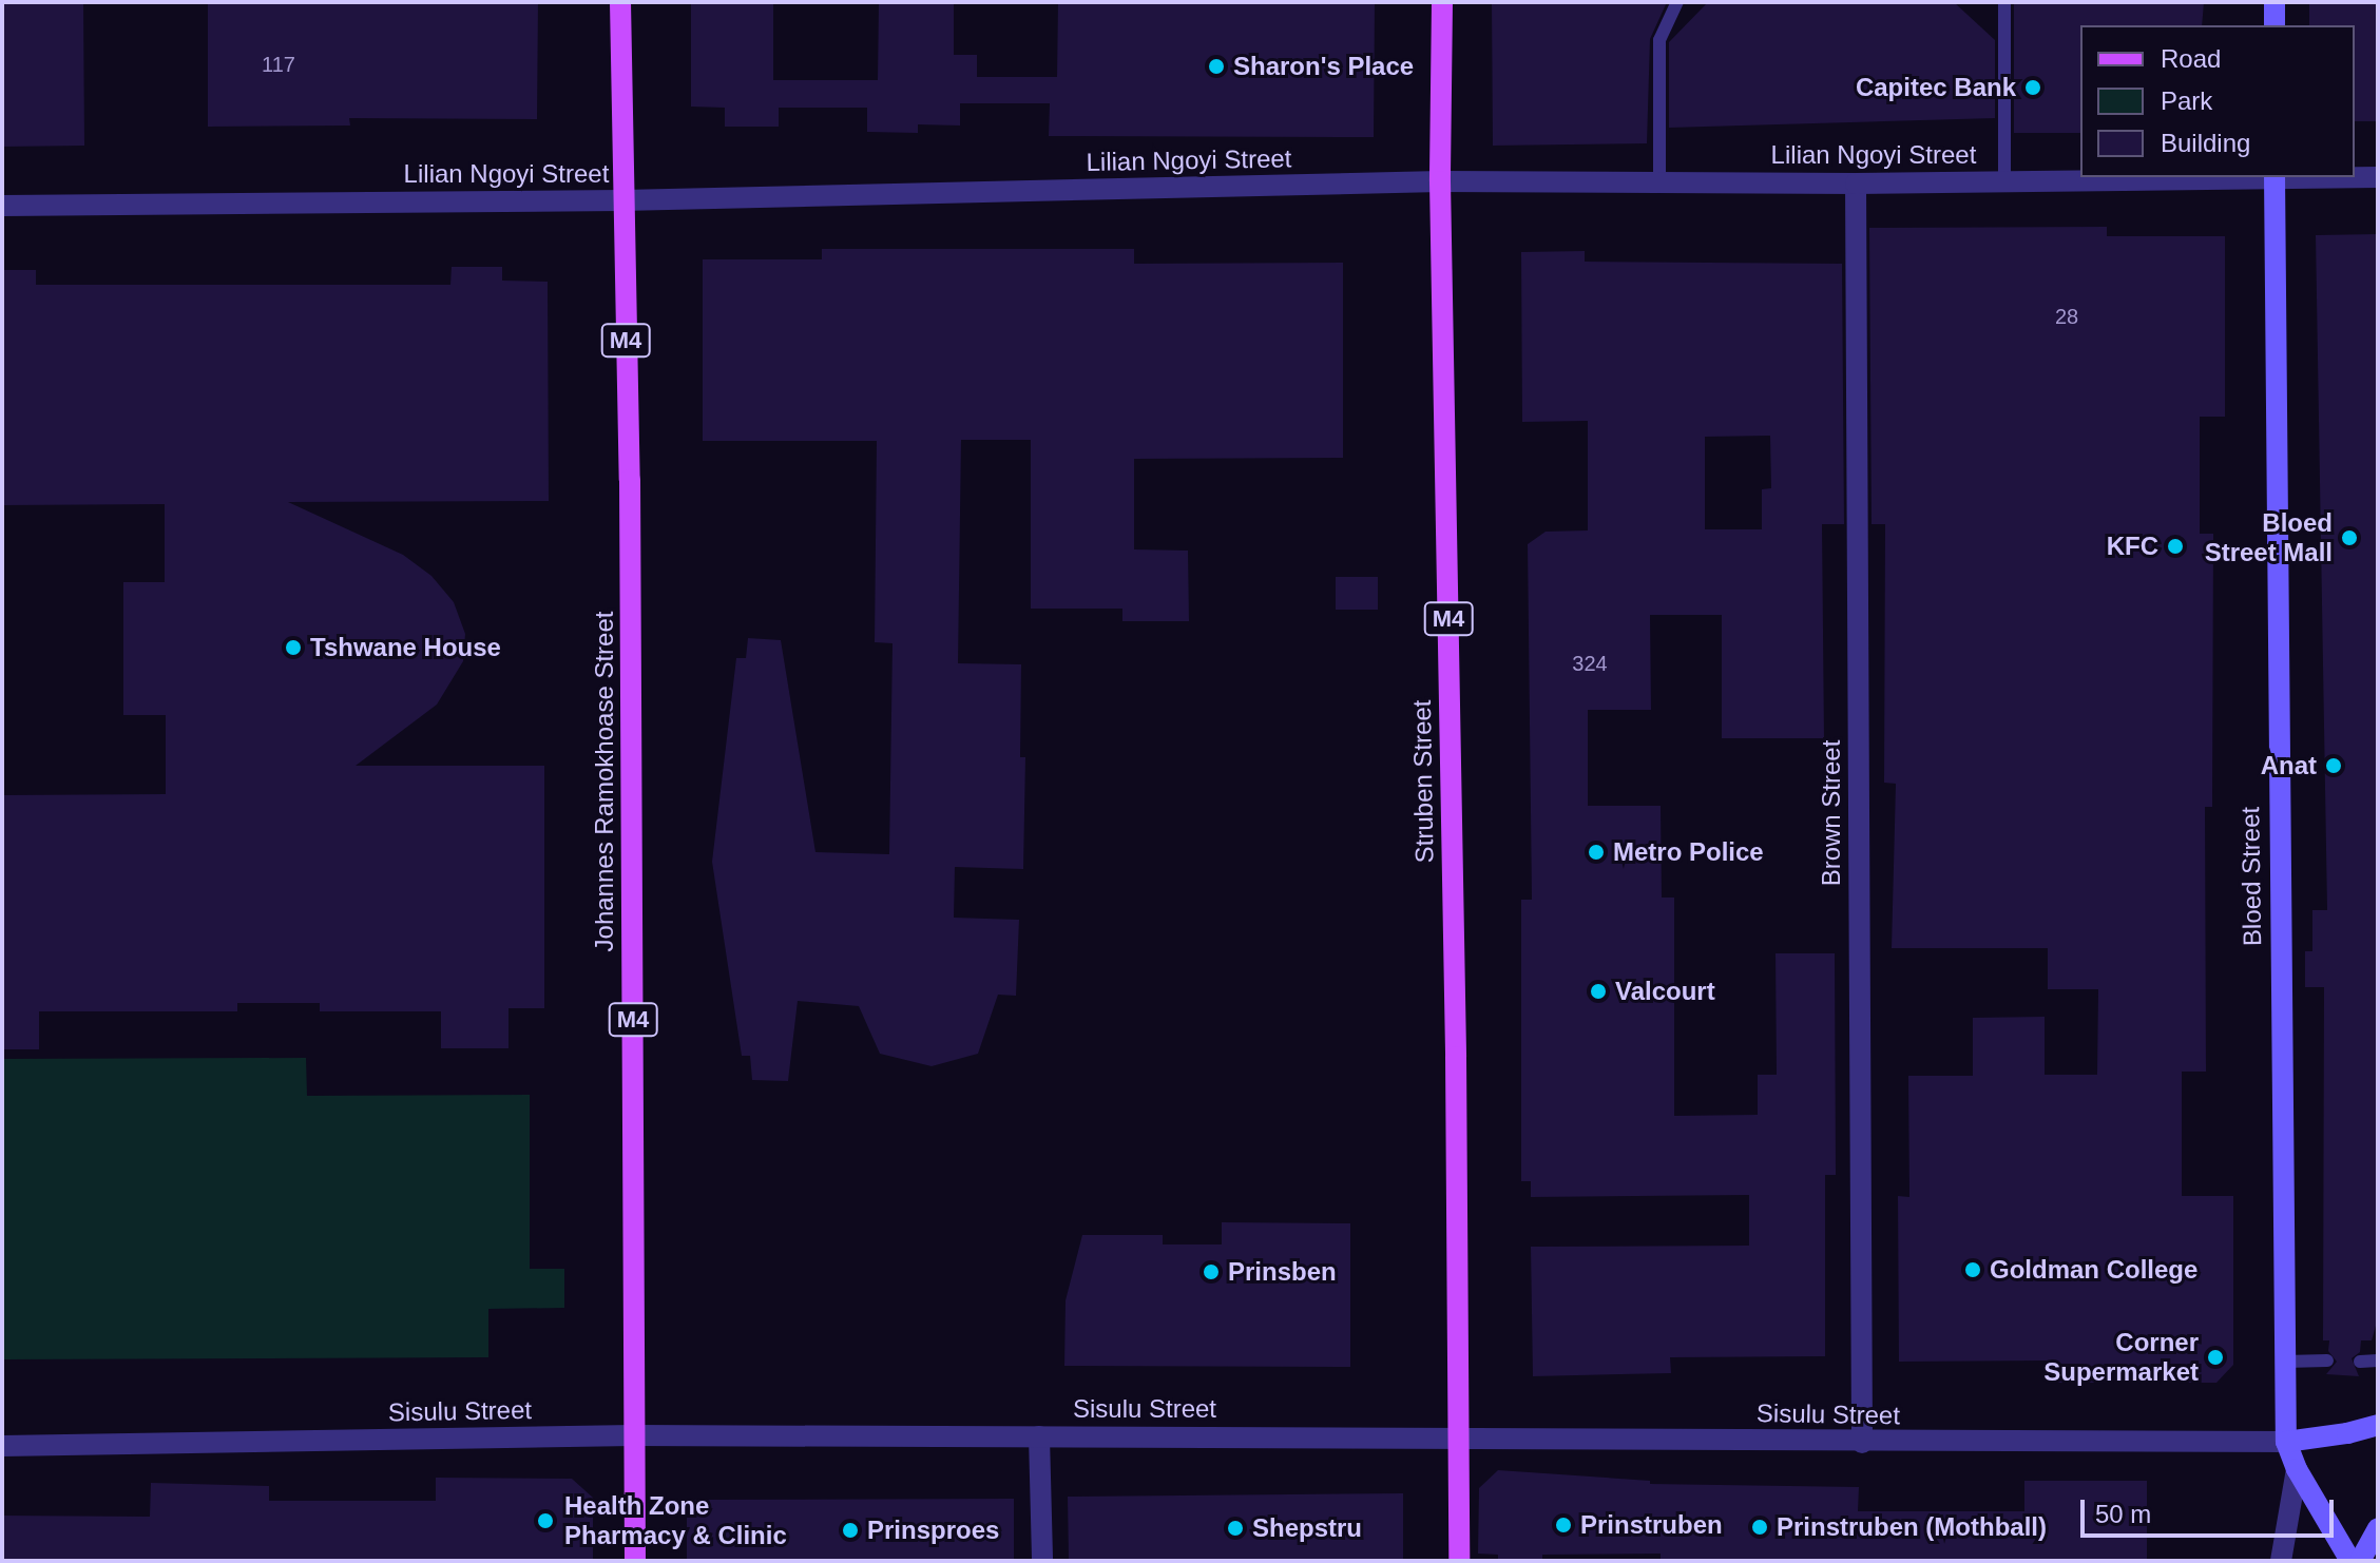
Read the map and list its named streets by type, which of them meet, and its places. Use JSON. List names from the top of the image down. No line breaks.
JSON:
{"streets":{"main road":["M4","Johannes Ramokhoase Street","Struben Street","Bloed Street"],"street":["Lilian Ngoyi Street","Brown Street","Sisulu Street"]},"crossings":[["Lilian Ngoyi Street","Johannes Ramokhoase Street"],["Lilian Ngoyi Street","Struben Street"],["Lilian Ngoyi Street","Brown Street"],["Johannes Ramokhoase Street","Sisulu Street"],["Struben Street","Sisulu Street"],["Brown Street","Sisulu Street"],["Bloed Street","Sisulu Street"]],"places":["Sharon's Place","Capitec Bank","Bloed Street Mall","KFC","Tshwane House","Anat","Metro Police","Valcourt","Goldman College","Prinsben","Corner Supermarket","Health Zone Pharmacy & Clinic","Prinstruben","Prinstruben (Mothball)","Shepstru","Prinsproes"],"house_numbers":["117","28","324"],"legend":["Road","Park","Building"],"scale_bar":"50 m"}
